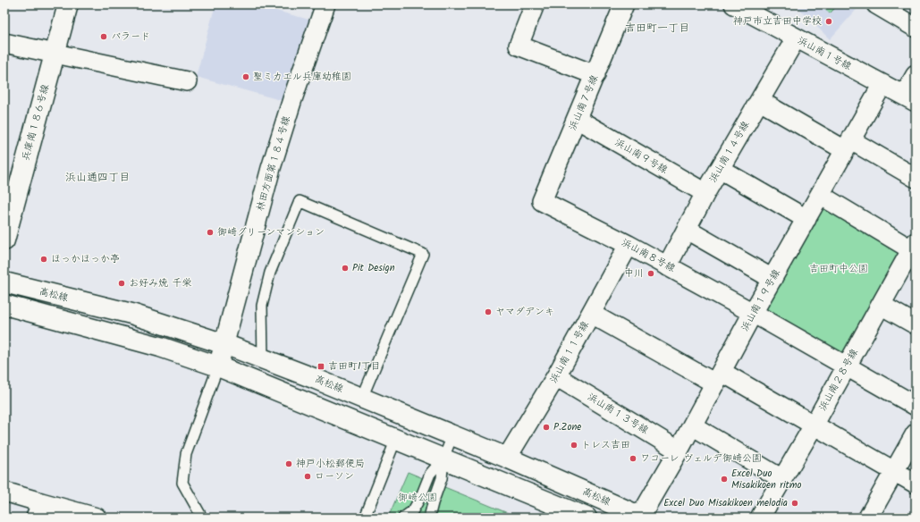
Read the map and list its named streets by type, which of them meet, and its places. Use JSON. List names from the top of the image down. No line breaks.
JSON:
{"streets":{"main road":["兵庫南１８６号線","高松線"],"street":["浜山南１号線","浜山南７号線","浜山南１４号線","浜山南９号線","林田方面第１８４号線","浜山南８号線","浜山南１９号線","浜山南１１号線","浜山南２８号線","浜山南１３号線"]},"crossings":[["浜山南１号線","浜山南１４号線"],["浜山南１号線","浜山南１９号線"],["浜山南７号線","浜山南９号線"],["浜山南７号線","浜山南８号線"],["浜山南１４号線","浜山南９号線"],["浜山南１４号線","浜山南８号線"],["林田方面第１８４号線","高松線"],["浜山南８号線","浜山南１９号線"],["浜山南８号線","浜山南１１号線"],["浜山南８号線","浜山南２８号線"],["高松線","浜山南１９号線"],["高松線","浜山南１１号線"],["浜山南１９号線","浜山南１３号線"],["浜山南１１号線","浜山南１３号線"]],"districts":["吉田町一丁目","浜山通四丁目"],"parks":["吉田町中公園","御崎公園"],"places":{"other":["神戸市立吉田中学校","バラード","聖ミカエル兵庫幼稚園","御崎グリーンマンション","ほっかほっか亭","Pit Design","中川","お好み焼 千栄","ヤマダデンキ","P.Zone","トレス吉田","ワコーレ ヴェルデ御崎公園","神戸小松郵便局","ローソン","Excel Duo Misakikoen ritmo","Excel Duo Misakikoen melodia"],"transit":["吉田町1丁目"]}}
